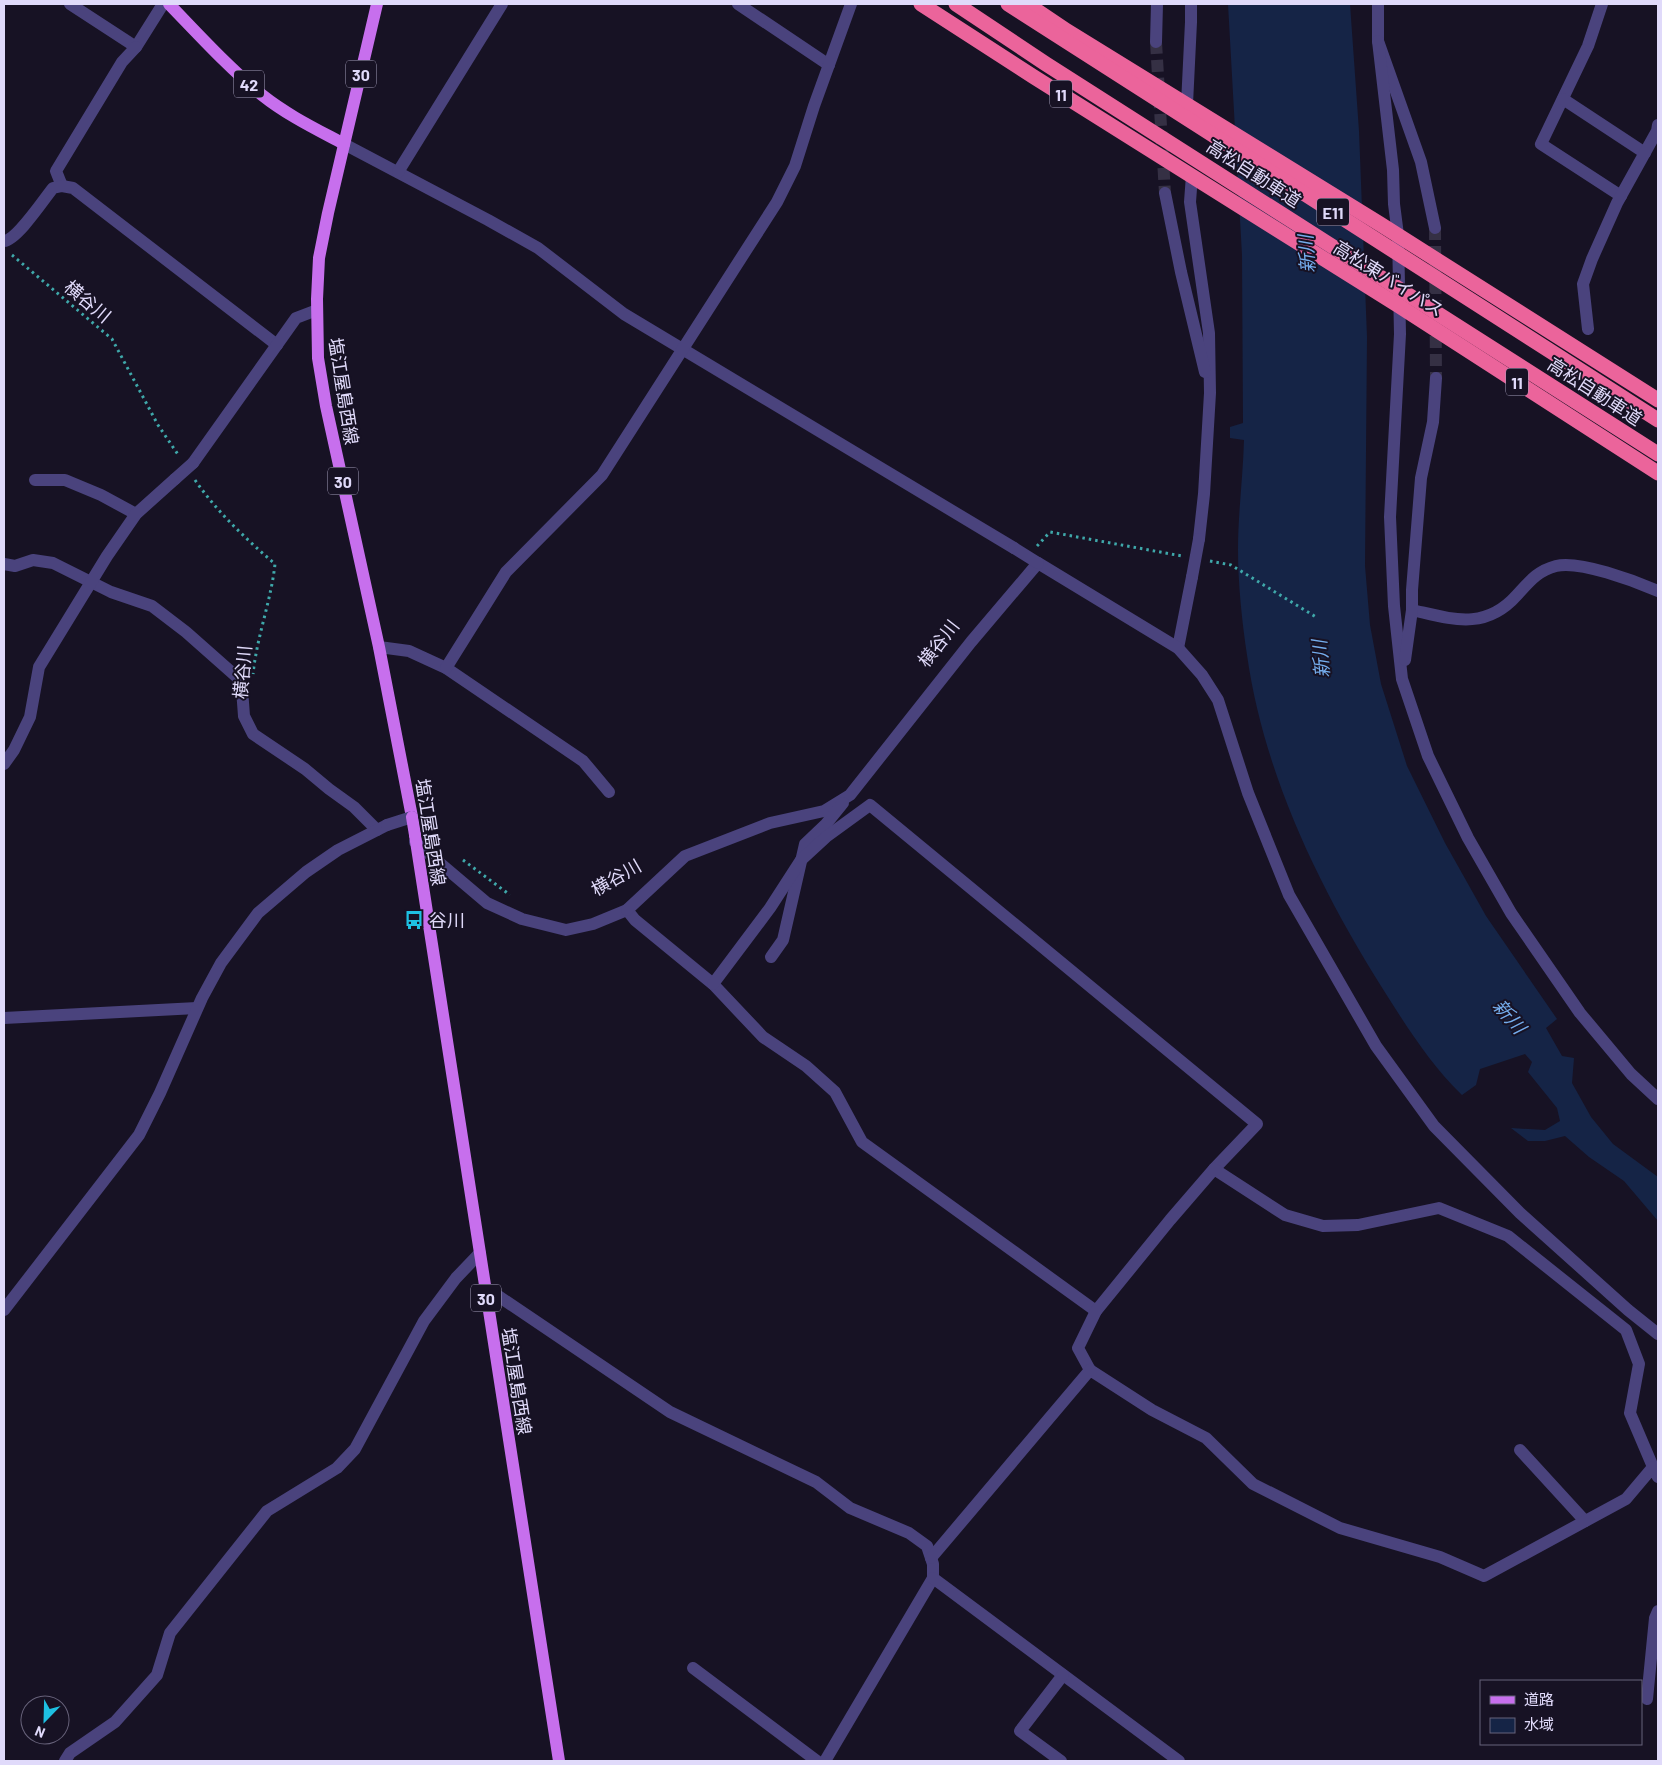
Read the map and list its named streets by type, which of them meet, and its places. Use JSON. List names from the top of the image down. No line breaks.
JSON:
{"streets":{"highway":["11","高松自動車道","E11","高松東バイパス"],"main road":["30","42","塩江屋島西線"],"path":["横谷川"]},"crossings":[["42","塩江屋島西線"]],"water":["新川"],"places":{"bus stop":["谷川"]},"legend":["道路","水域"],"north":"bottom left"}
